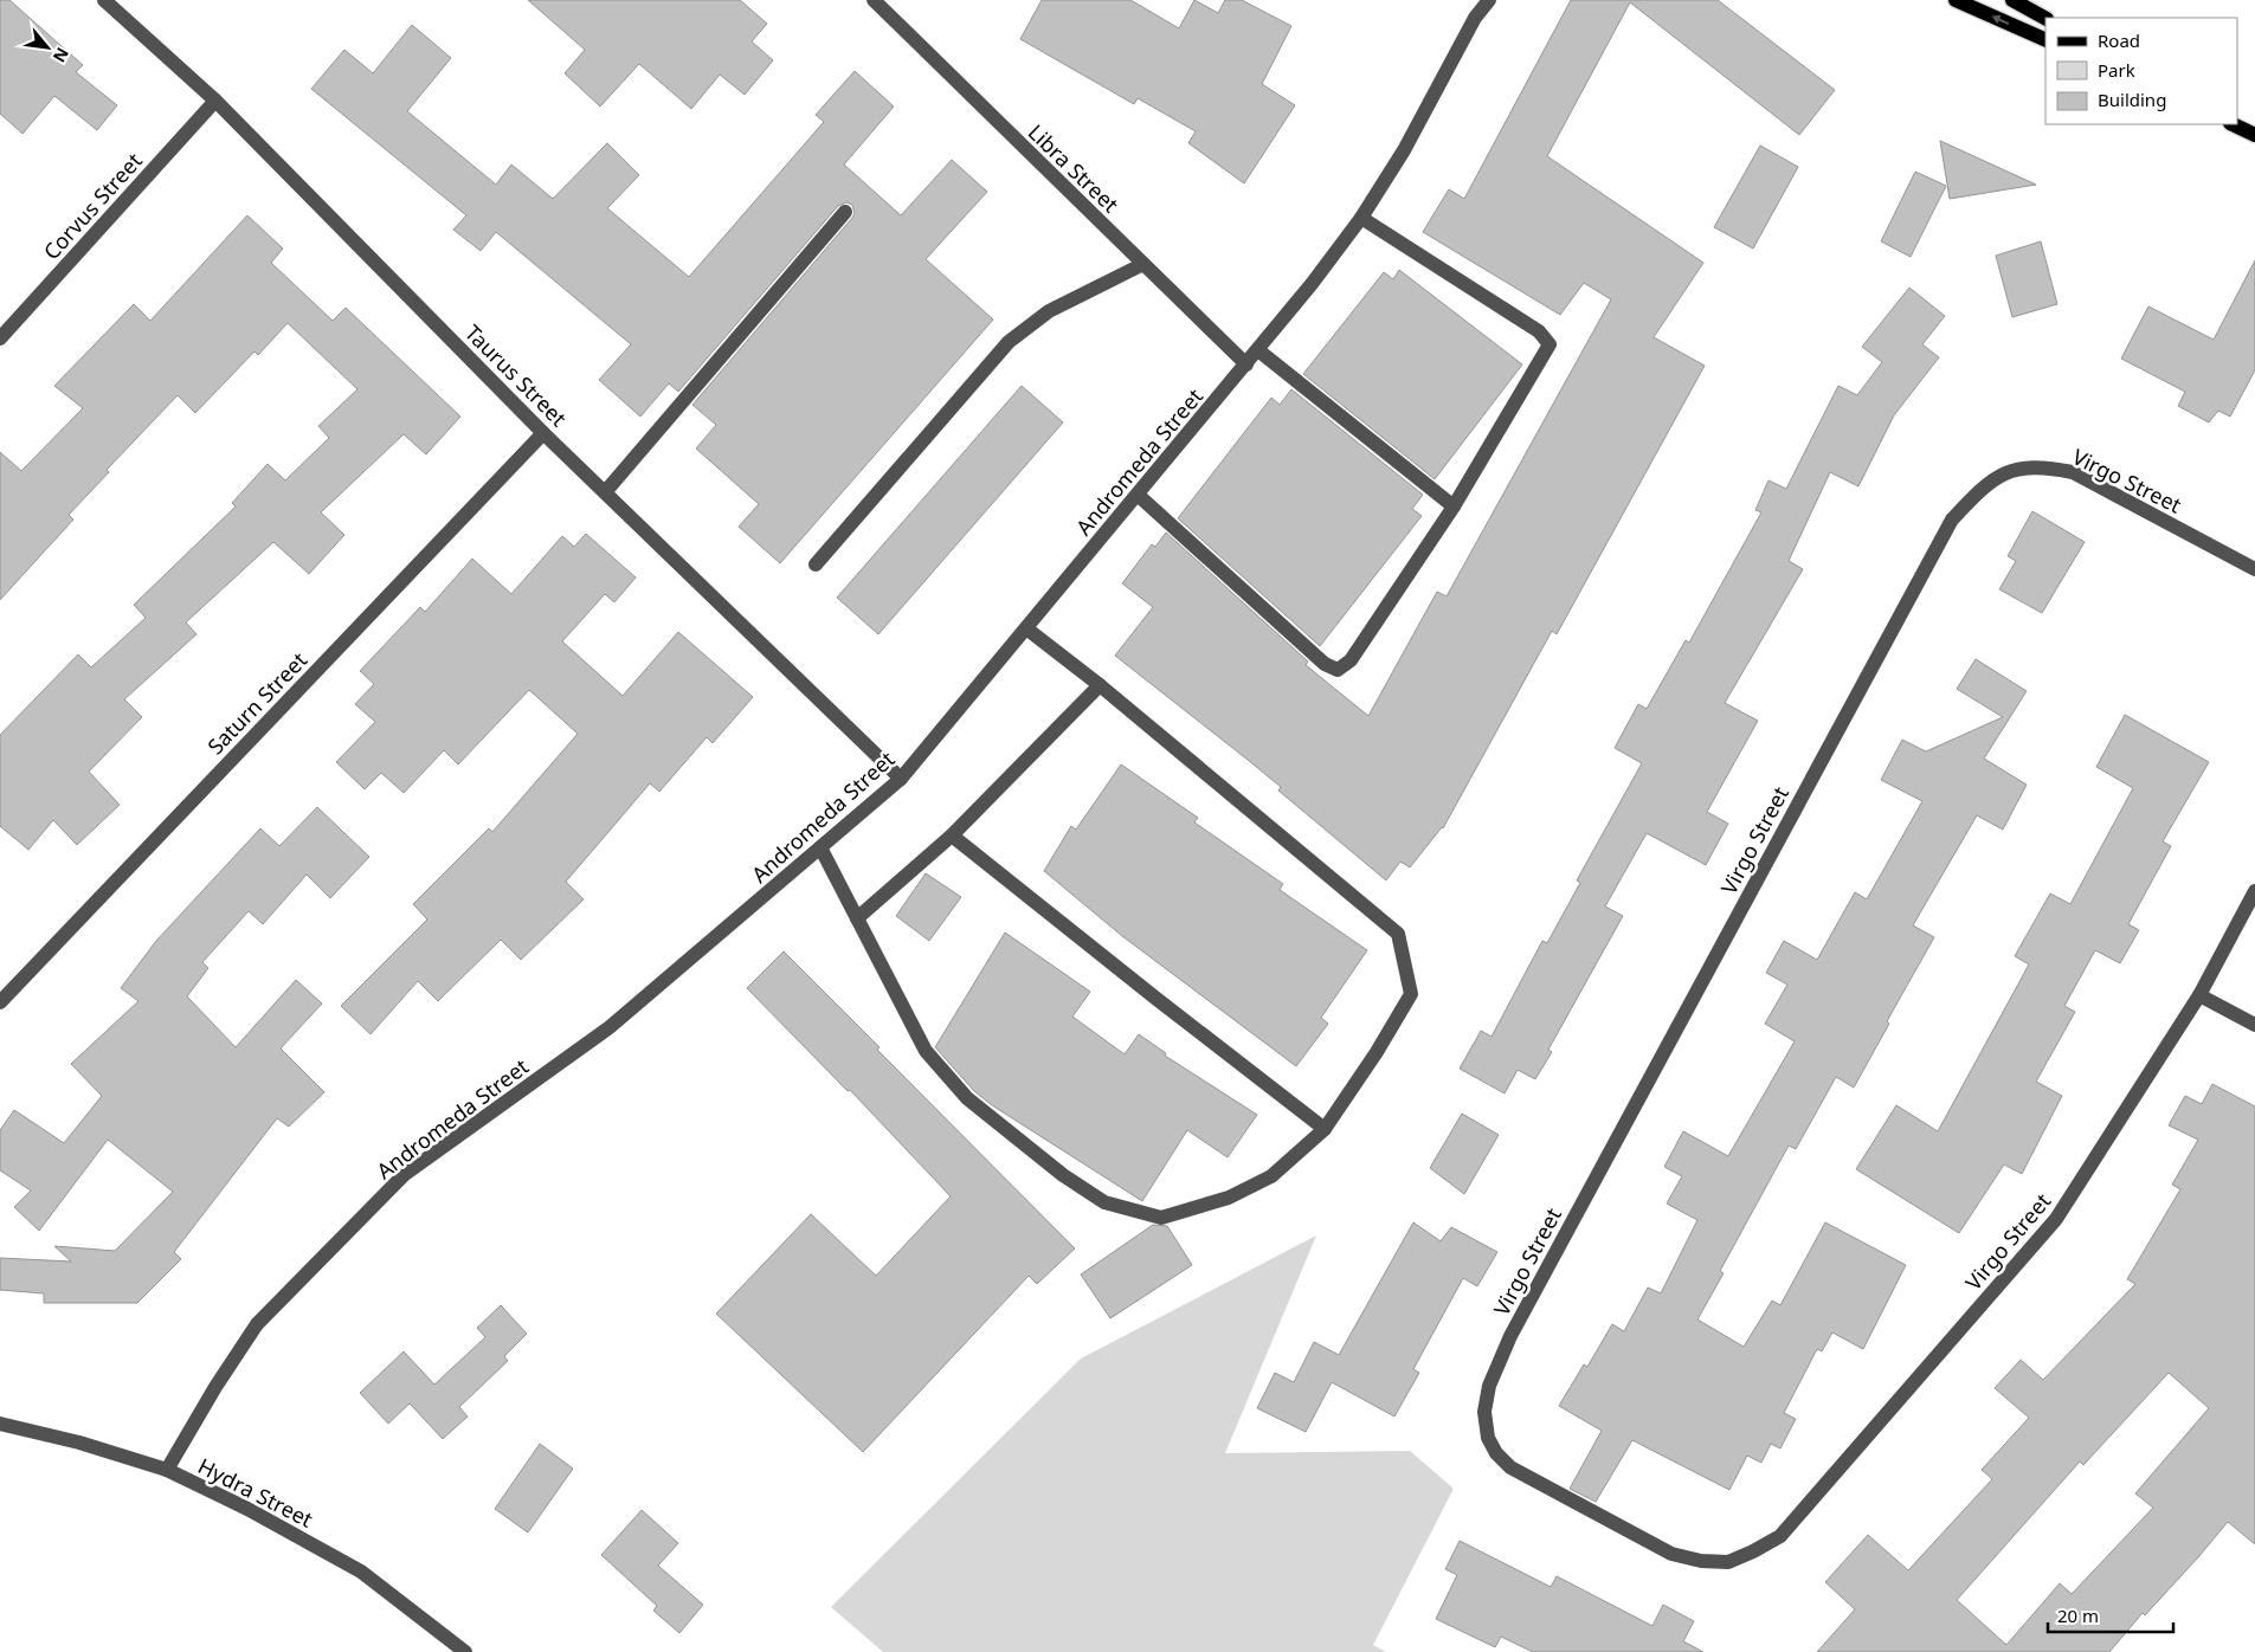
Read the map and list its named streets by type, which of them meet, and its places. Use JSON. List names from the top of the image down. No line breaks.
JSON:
{"streets":{"street":["Libra Street","Corvus Street","Taurus Street","Andromeda Street","Virgo Street","Saturn Street","Hydra Street"]},"crossings":[["Libra Street","Andromeda Street"],["Corvus Street","Taurus Street"],["Taurus Street","Andromeda Street"],["Taurus Street","Saturn Street"],["Andromeda Street","Hydra Street"]],"legend":["Road","Park","Building"],"scale_bar":"20 m","north":"bottom right"}
